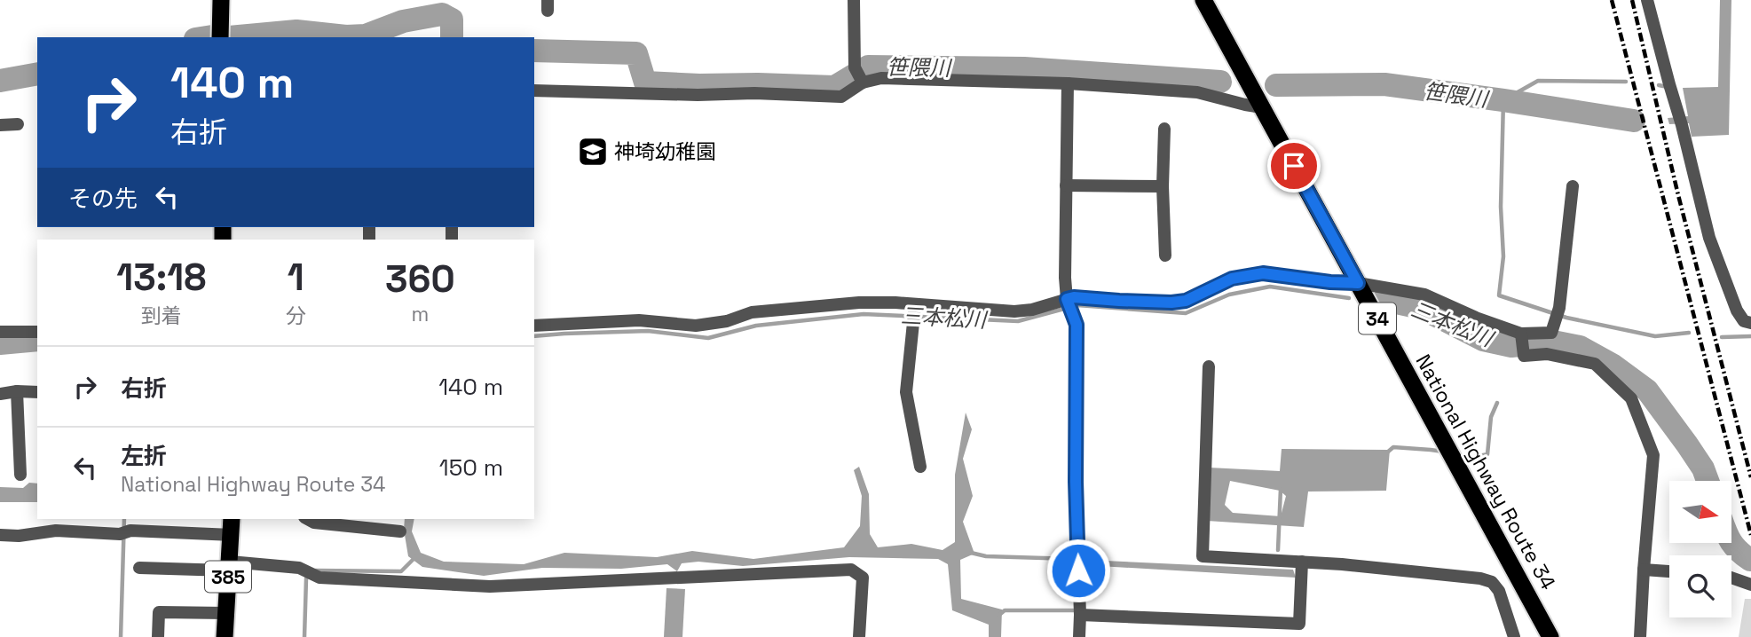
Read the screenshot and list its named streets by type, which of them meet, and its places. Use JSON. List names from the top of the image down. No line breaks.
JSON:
{"streets":{"highway":["34","National Highway Route 34","385"]},"water":["笹隈川","三本松川"],"places":{"school or university":["神埼幼稚園"]},"north":"right","page":{"turn":["140 m","右折"],"then":"その先","eta":["13:18","到着","1","分","360","m"],"list":[{"name":"右折","value":"140 m"},{"name":"左折","note":"National Highway Route 34","value":"150 m"}]}}
